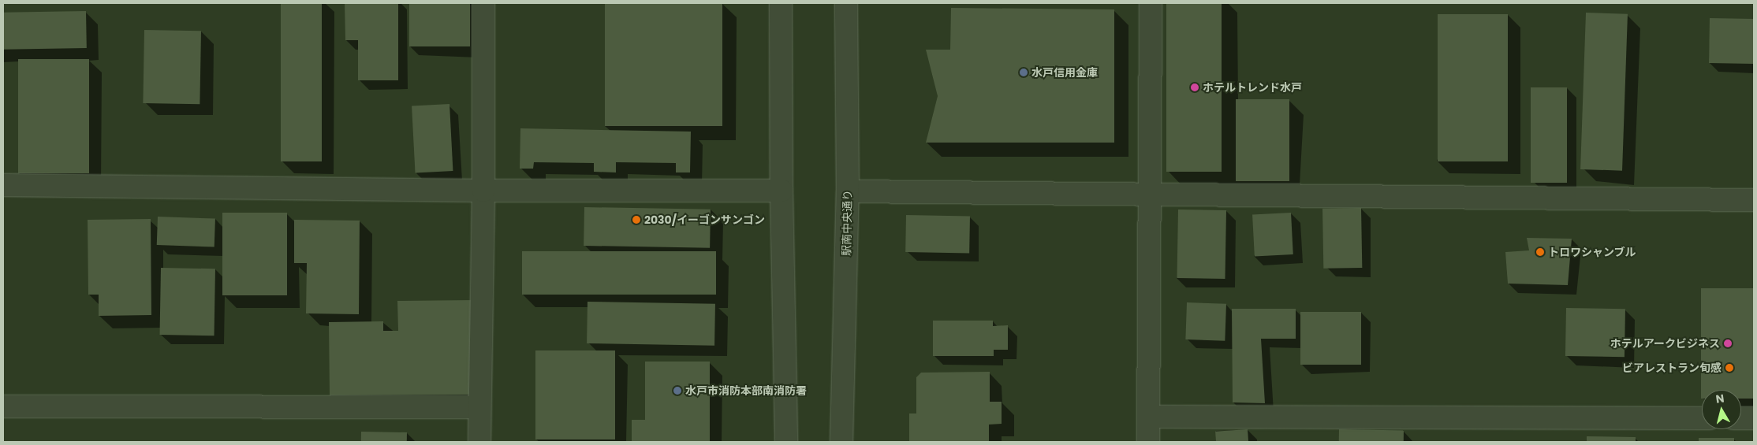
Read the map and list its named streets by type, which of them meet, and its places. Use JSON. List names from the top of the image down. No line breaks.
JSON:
{"streets":{"street":["駅南中央通り"]},"places":["水戸信用金庫","ホテルトレンド水戸","2030/イーゴンサンゴン","トロワシャンブル","ホテルアークビジネス","ビアレストラン旬感","水戸市消防本部南消防署"],"north":"top"}
